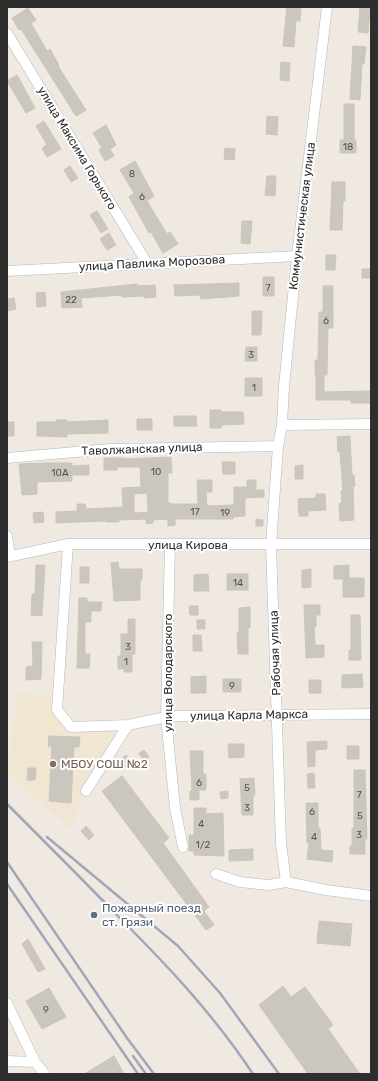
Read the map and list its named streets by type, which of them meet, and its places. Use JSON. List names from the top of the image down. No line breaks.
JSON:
{"streets":{"street":["улица Максима Горького","Коммунистическая улица","улица Павлика Морозова","Таволжанская улица","улица Кирова","Рабочая улица","улица Володарского","улица Карла Маркса"]},"crossings":[["улица Максима Горького","улица Павлика Морозова"],["Коммунистическая улица","улица Павлика Морозова"],["Коммунистическая улица","Рабочая улица"],["Таволжанская улица","Рабочая улица"],["улица Кирова","Рабочая улица"],["улица Кирова","улица Володарского"],["улица Кирова","улица Карла Маркса"],["Рабочая улица","улица Карла Маркса"],["улица Володарского","улица Карла Маркса"]],"places":["МБОУ СОШ №2","Пожарный поезд ст. Грязи"],"house_numbers":["18","8","6","7","22","6","3","1","10","10А","17","19","14","3","1","9","6","5","7","3","6","5","4","3","4","1/2","9"]}
